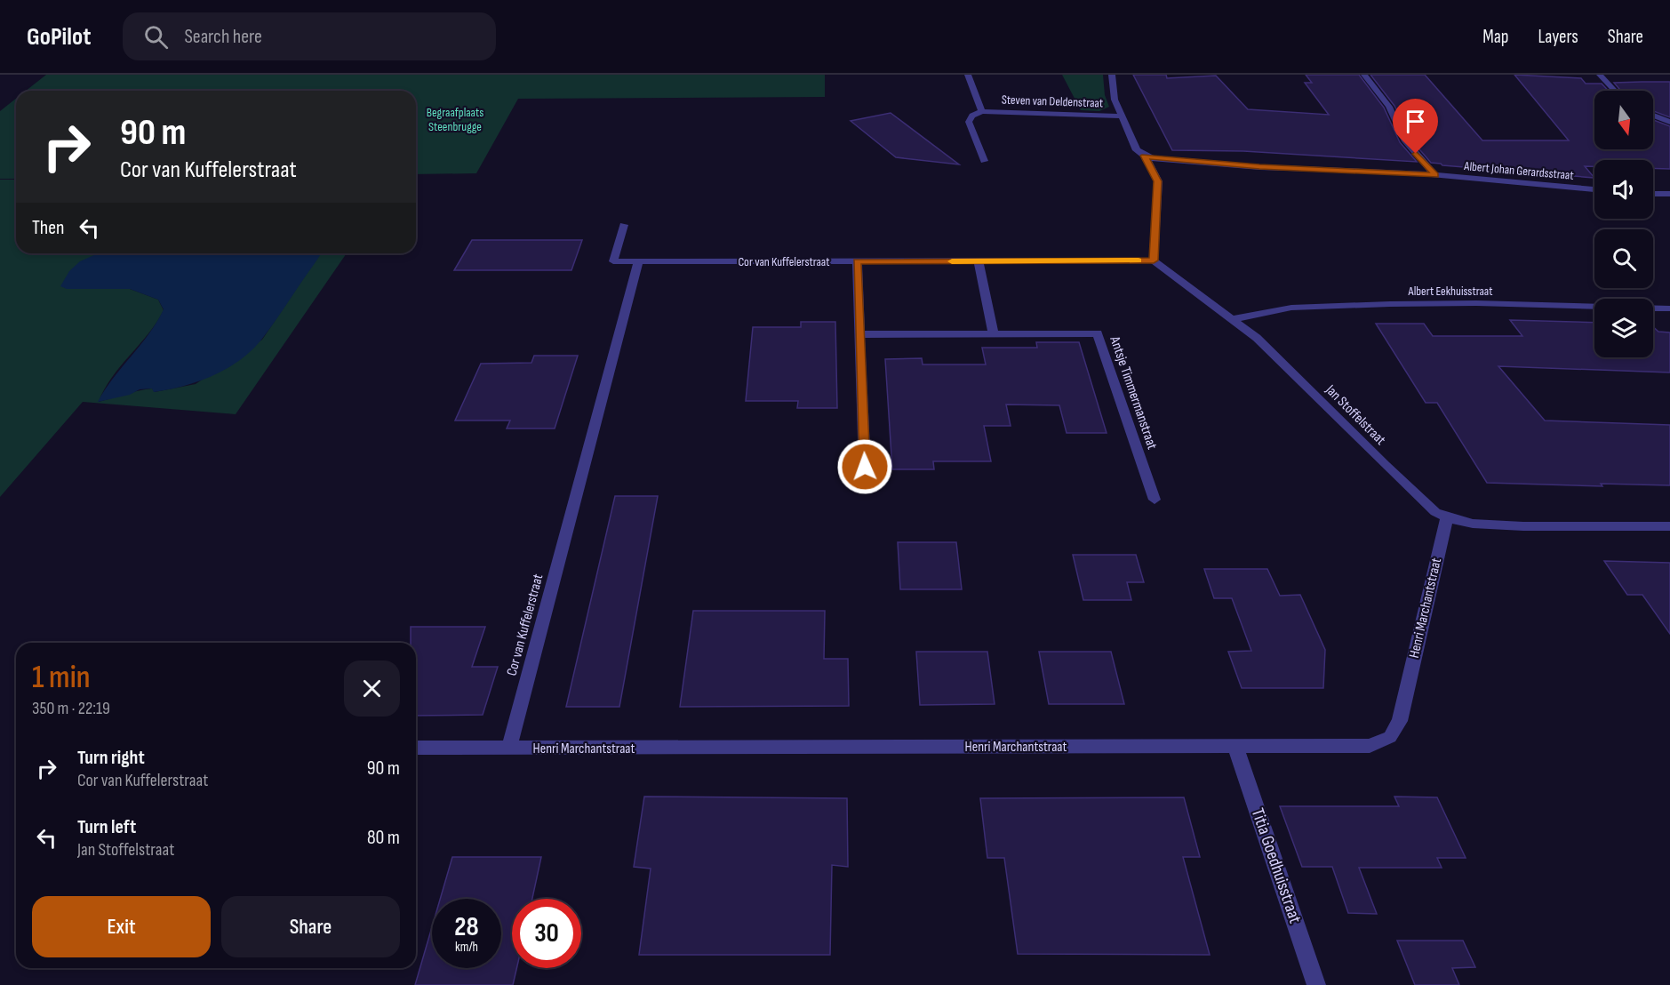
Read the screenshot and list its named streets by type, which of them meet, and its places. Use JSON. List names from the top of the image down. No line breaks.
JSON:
{"streets":{"street":["Steven van Deldenstraat","Albert Johan Gerardsstraat","Cor van Kuffelerstraat","Albert Eekhuisstraat","Antsje Timmermanstraat","Jan Stoffelstraat","Henri Marchantstraat","Titia Goedhuisstraat"]},"crossings":[["Cor van Kuffelerstraat","Jan Stoffelstraat"],["Cor van Kuffelerstraat","Henri Marchantstraat"],["Albert Eekhuisstraat","Jan Stoffelstraat"],["Jan Stoffelstraat","Henri Marchantstraat"],["Henri Marchantstraat","Titia Goedhuisstraat"]],"parks":["Begraafplaats Steenbrugge"],"north":"bottom","page":{"header":"GoPilot","search":"Search here","nav":["Map","Layers","Share"],"turn":["90 m","Cor van Kuffelerstraat"],"then":"Then","heading":["1 min","350 m · 22:19"],"list":[{"name":"Turn right","note":"Cor van Kuffelerstraat","value":"90 m"},{"name":"Turn left","note":"Jan Stoffelstraat","value":"80 m"}],"buttons":["Exit","Share"],"speed":"28 km/h","limit":"30"}}
